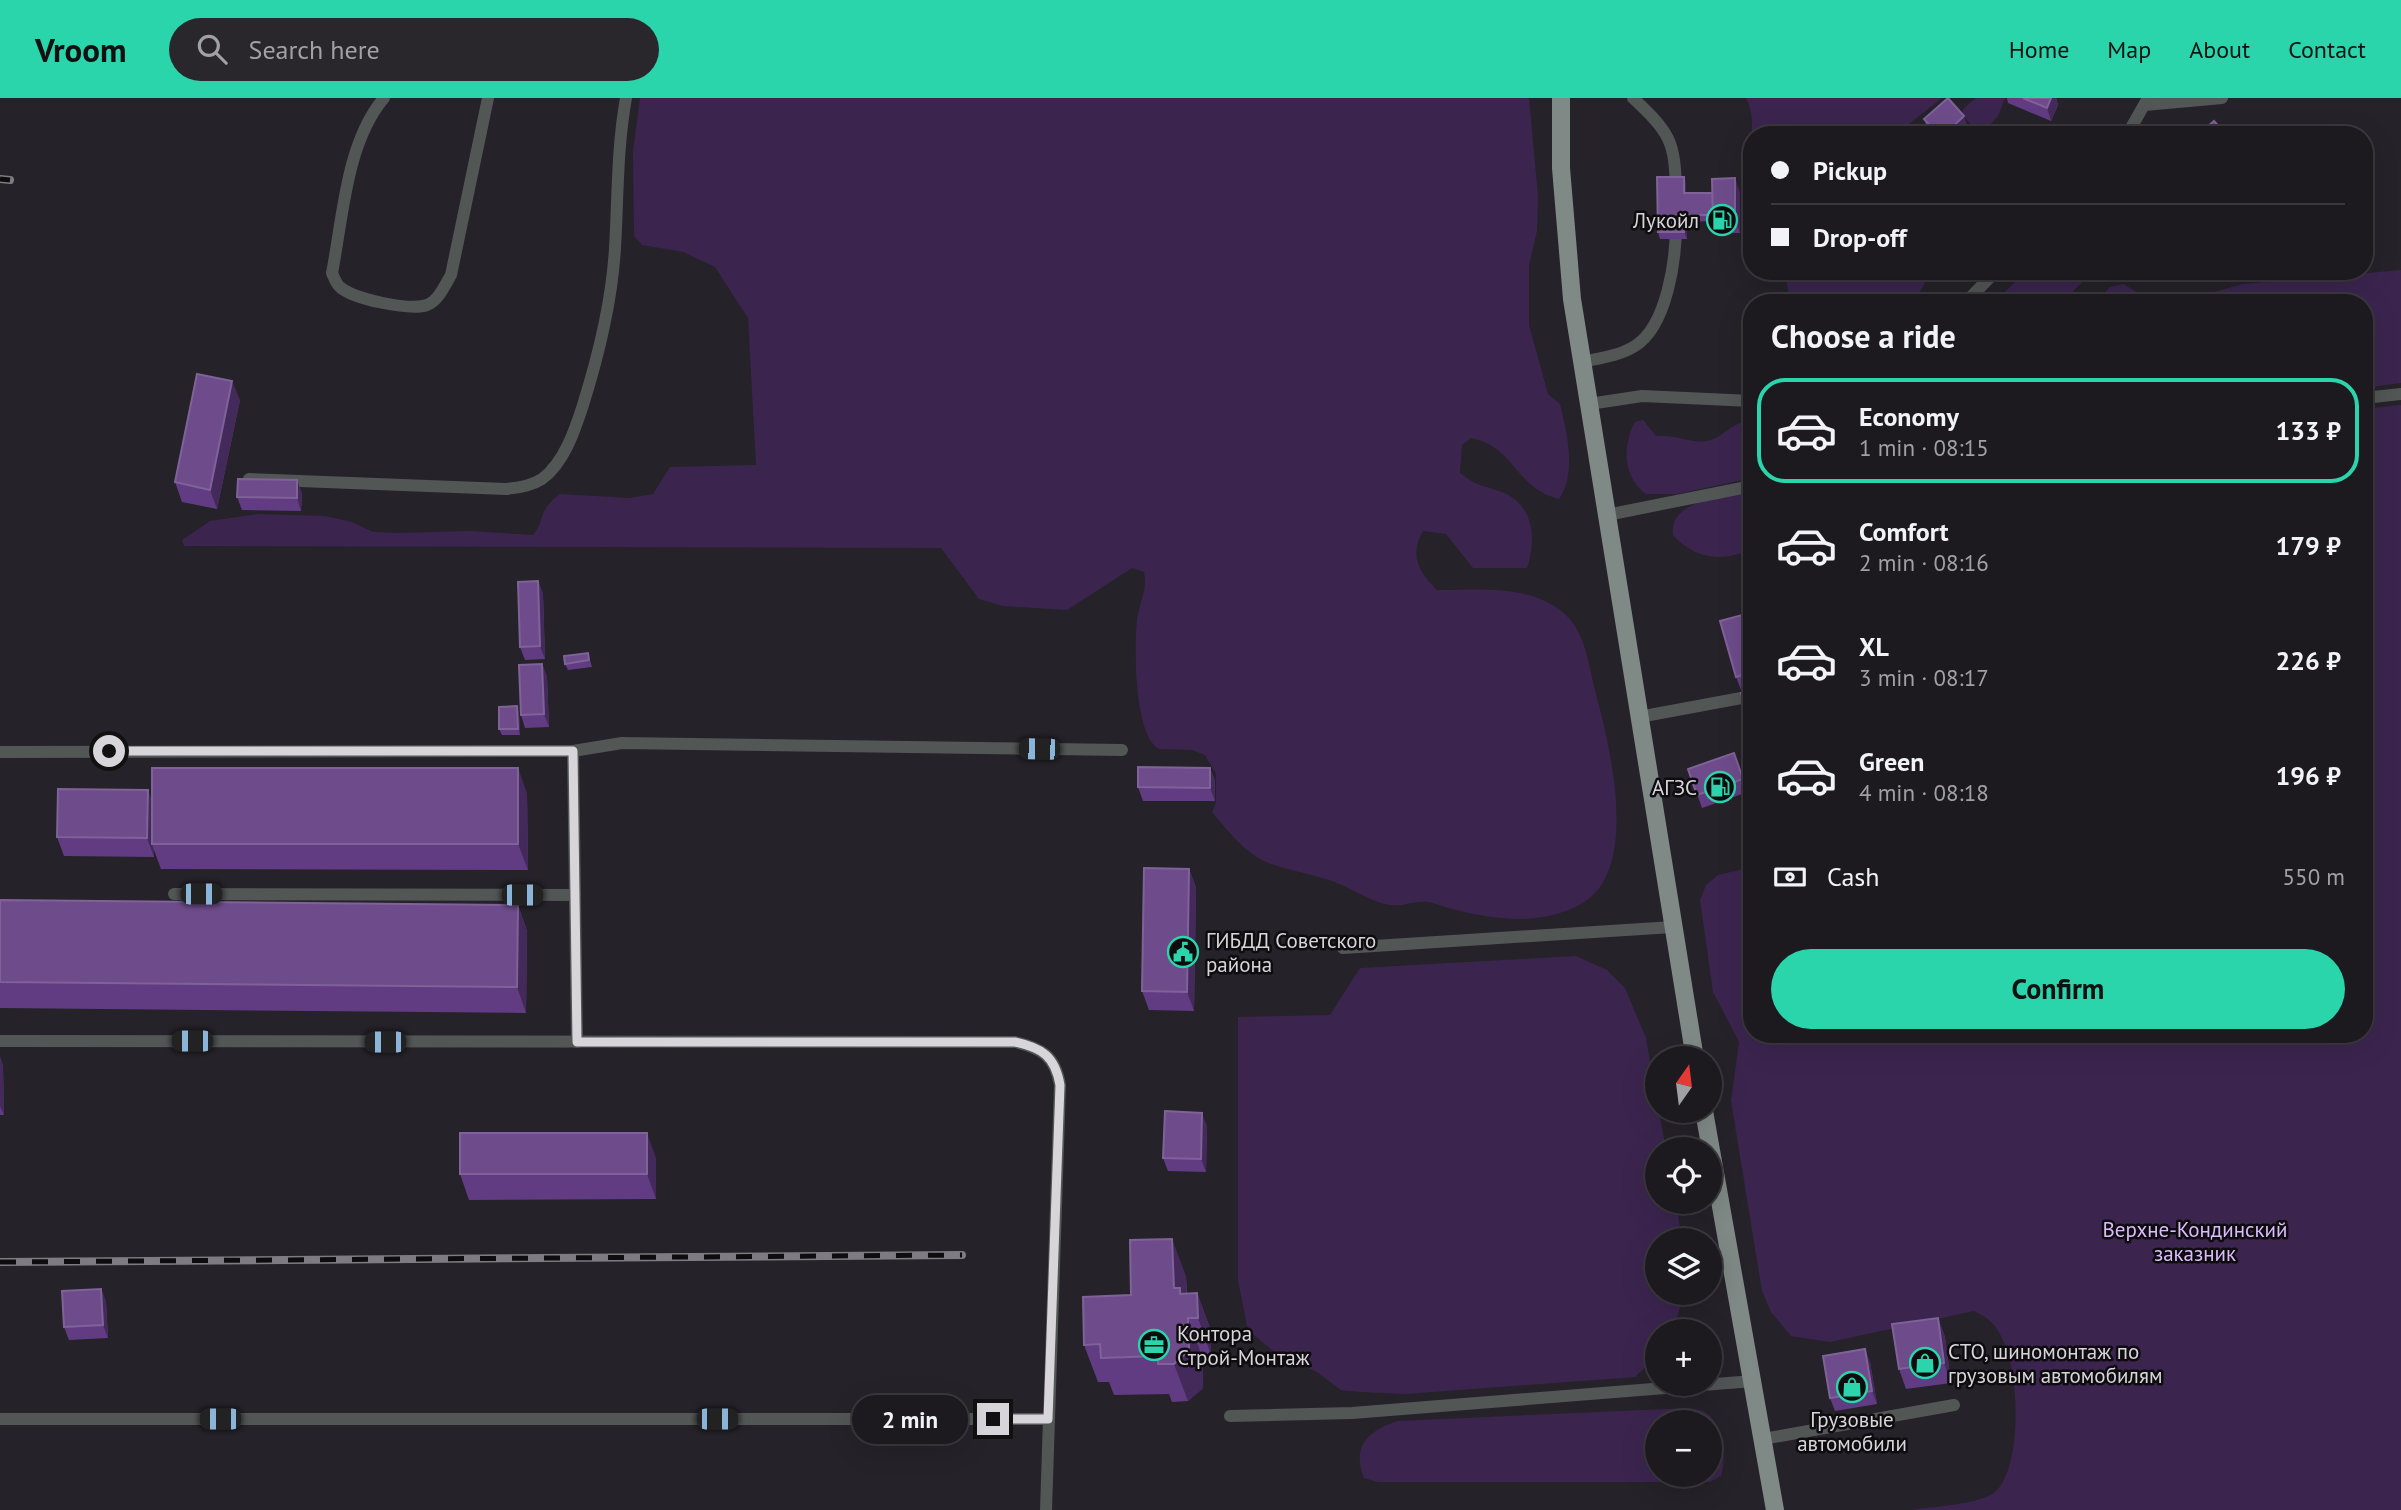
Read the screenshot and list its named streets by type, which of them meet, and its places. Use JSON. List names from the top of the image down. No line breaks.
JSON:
{"parks":["Верхне-Кондинский заказник"],"places":{"fuel station":["Лукойл","АГЗС"],"public building":["ГИБДД Советского района"],"office":["Контора Строй-Монтаж"],"shop":["СТО, шиномонтаж по грузовым автомобилям","Грузовые автомобили"]},"north":"top","page":{"header":"Vroom","search":"Search here","nav":["Home","Map","About","Contact"],"banner":["Pickup","Drop-off"],"heading":"Choose a ride","list":[{"name":"Economy","note":"1 min · 08:15","value":"133 ₽"},{"name":"Comfort","note":"2 min · 08:16","value":"179 ₽"},{"name":"XL","note":"3 min · 08:17","value":"226 ₽"},{"name":"Green","note":"4 min · 08:18","value":"196 ₽"}],"pay":["Cash","550 m"],"buttons":"Confirm","map_buttons":["+","−"],"bubble":"2 min"}}
